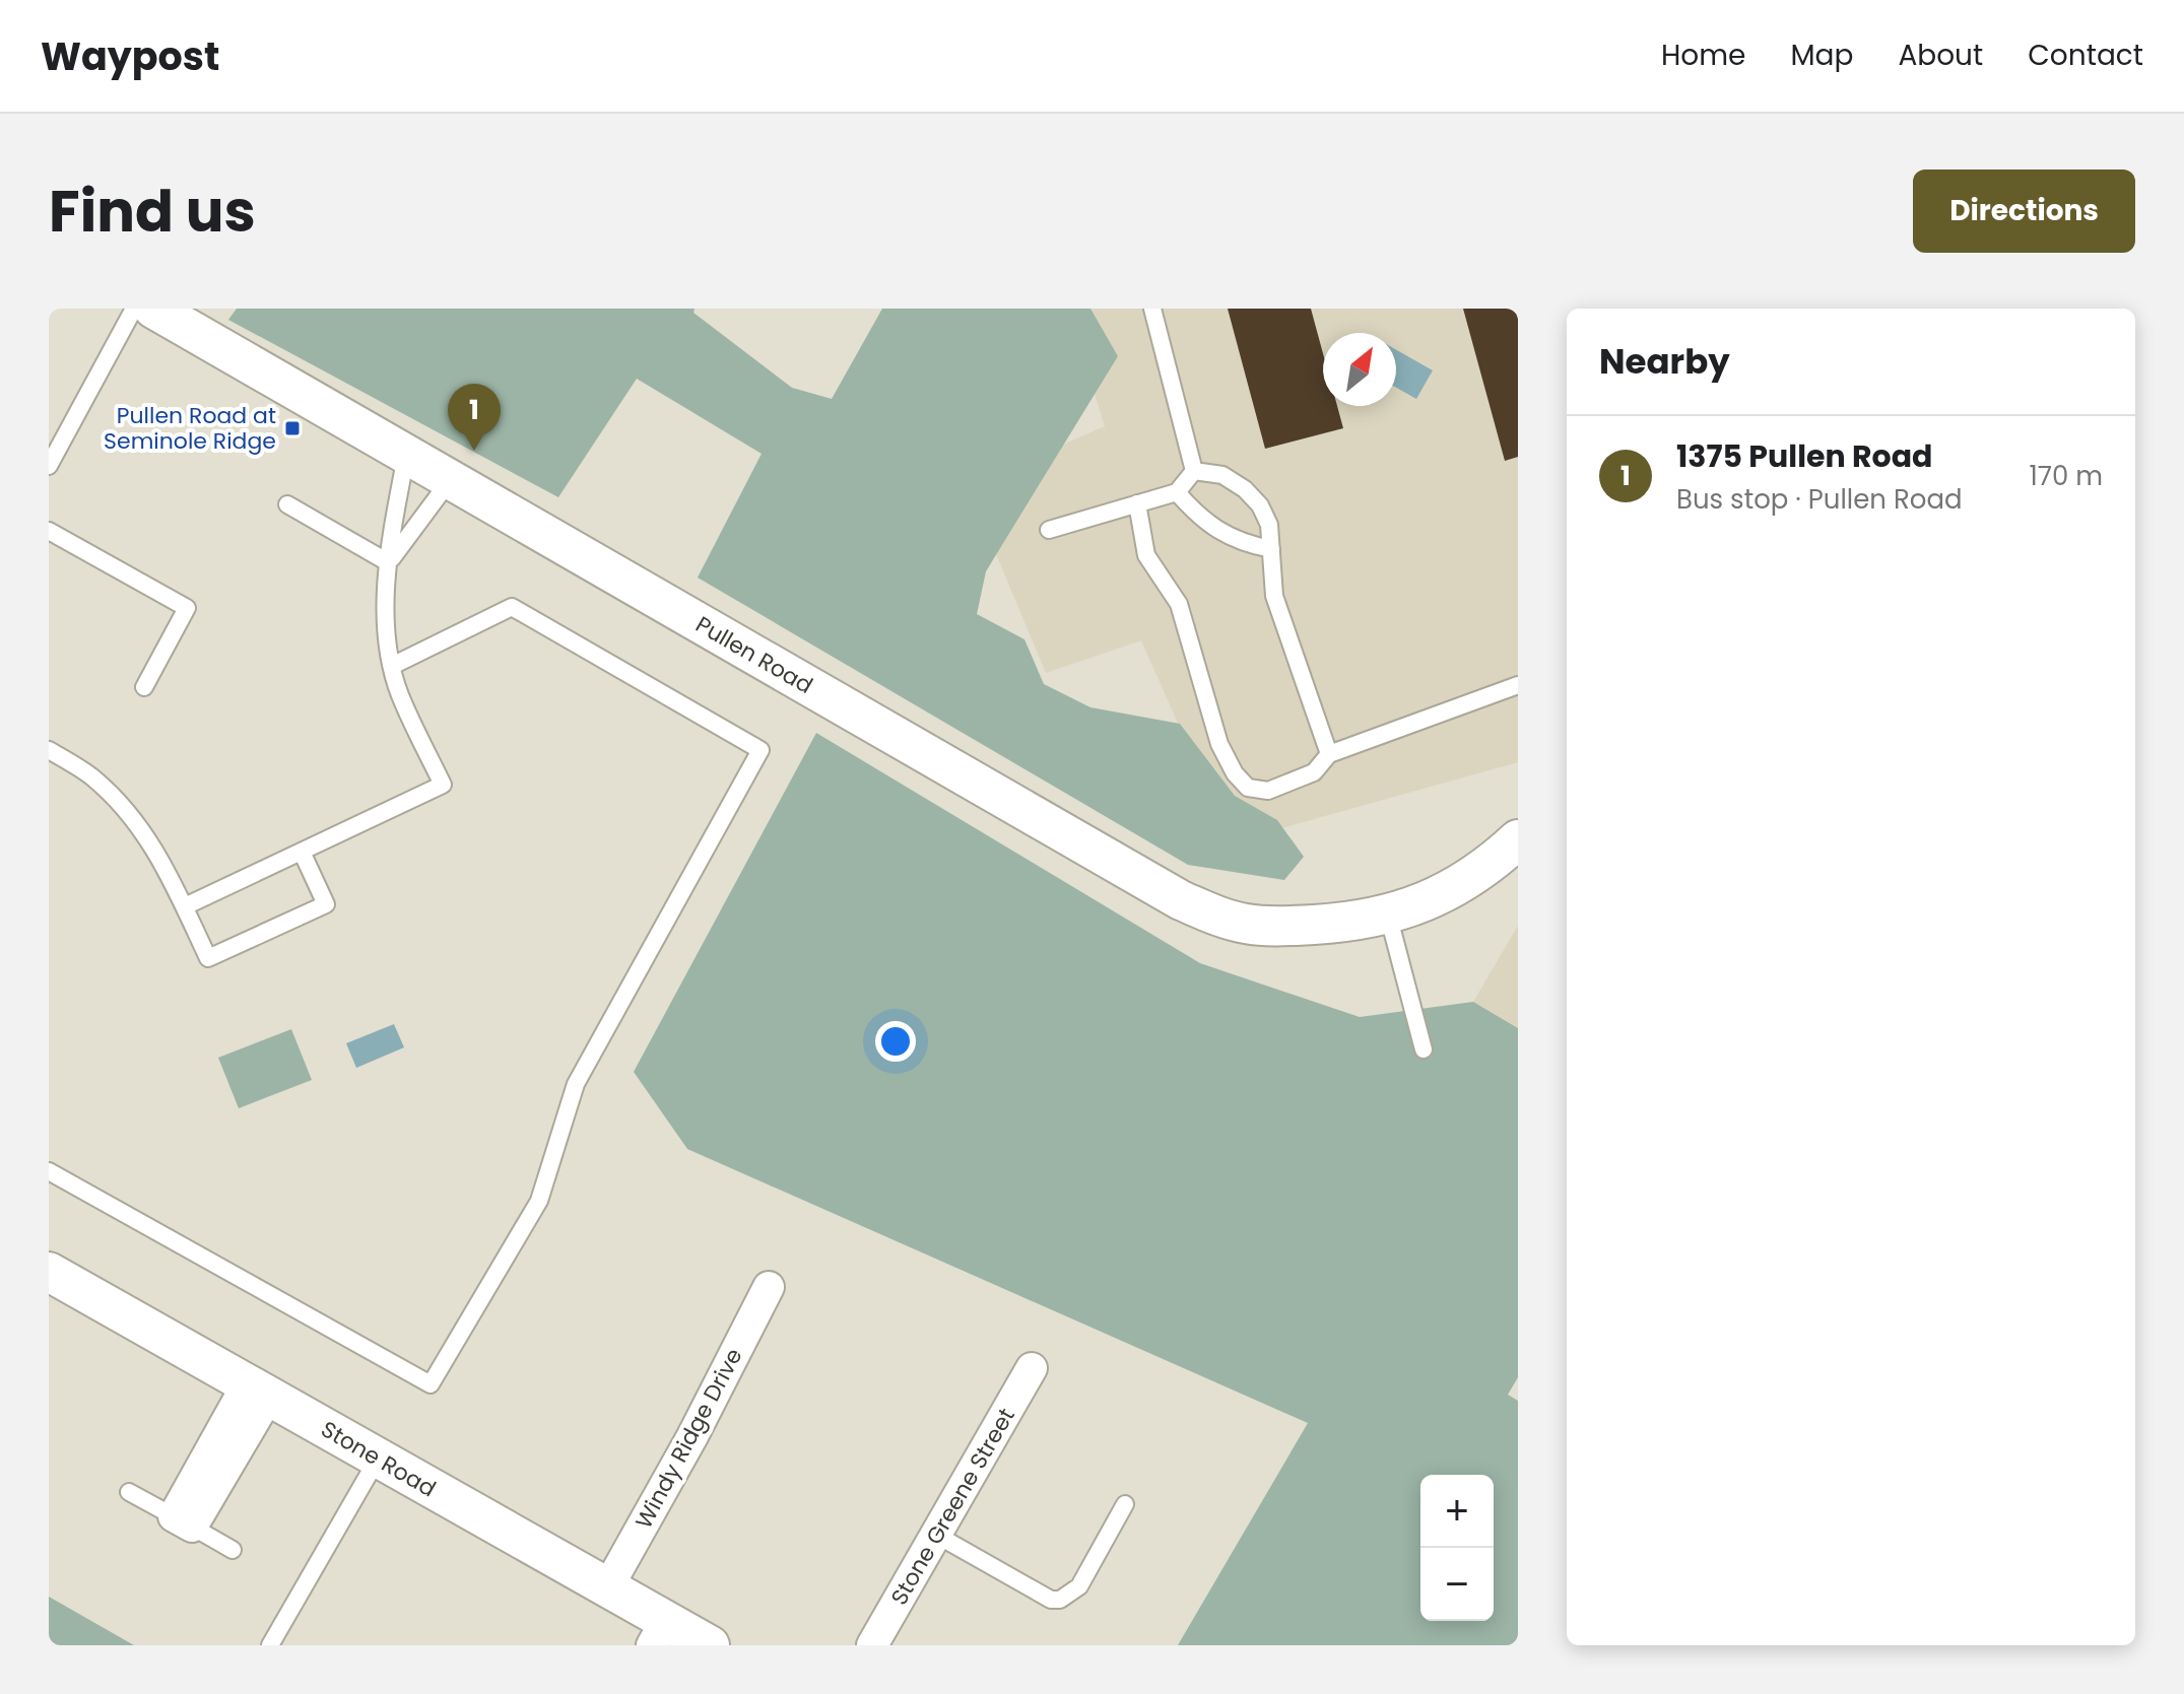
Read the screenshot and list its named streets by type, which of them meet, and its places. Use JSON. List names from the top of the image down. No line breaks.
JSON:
{"streets":{"street":["Pullen Road","Windy Ridge Drive","Stone Road","Stone Greene Street"]},"crossings":[["Windy Ridge Drive","Stone Road"]],"places":{"transit":["Pullen Road at Seminole Ridge"]},"north":"top right","page":{"header":"Waypost","nav":["Home","Map","About","Contact"],"title":"Find us","buttons":"Directions","heading":"Nearby","pins":"1","list":[{"mark":"1","name":"1375 Pullen Road","note":"Bus stop · Pullen Road","value":"170 m"}],"map_buttons":["+","−"]}}
